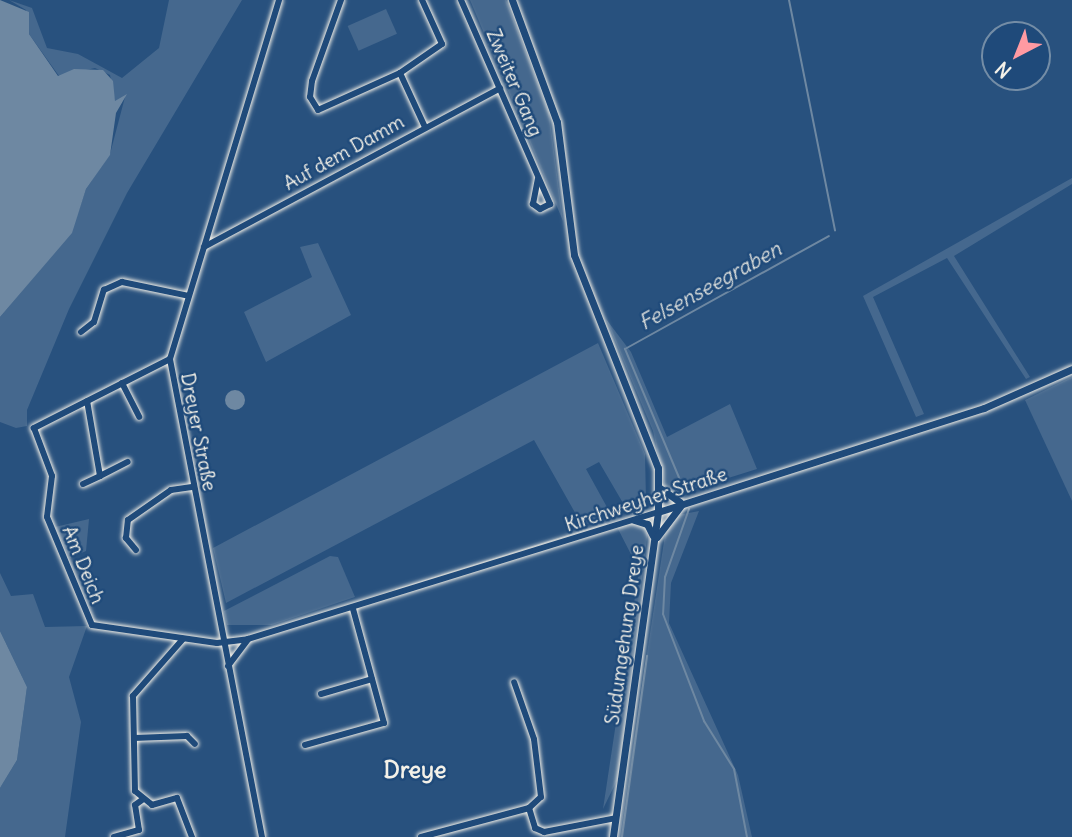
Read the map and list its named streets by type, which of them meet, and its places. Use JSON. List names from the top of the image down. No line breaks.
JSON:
{"streets":{"main road":["Kirchweyher Straße","Südumgehung Dreye"],"street":["Zweiter Gang","Auf dem Damm","Dreyer Straße","Am Deich"]},"crossings":[["Zweiter Gang","Auf dem Damm"],["Auf dem Damm","Dreyer Straße"],["Dreyer Straße","Kirchweyher Straße"],["Dreyer Straße","Am Deich"],["Kirchweyher Straße","Am Deich"],["Kirchweyher Straße","Südumgehung Dreye"]],"districts":["Dreye"],"water":["Felsenseegraben"],"north":"bottom left"}
